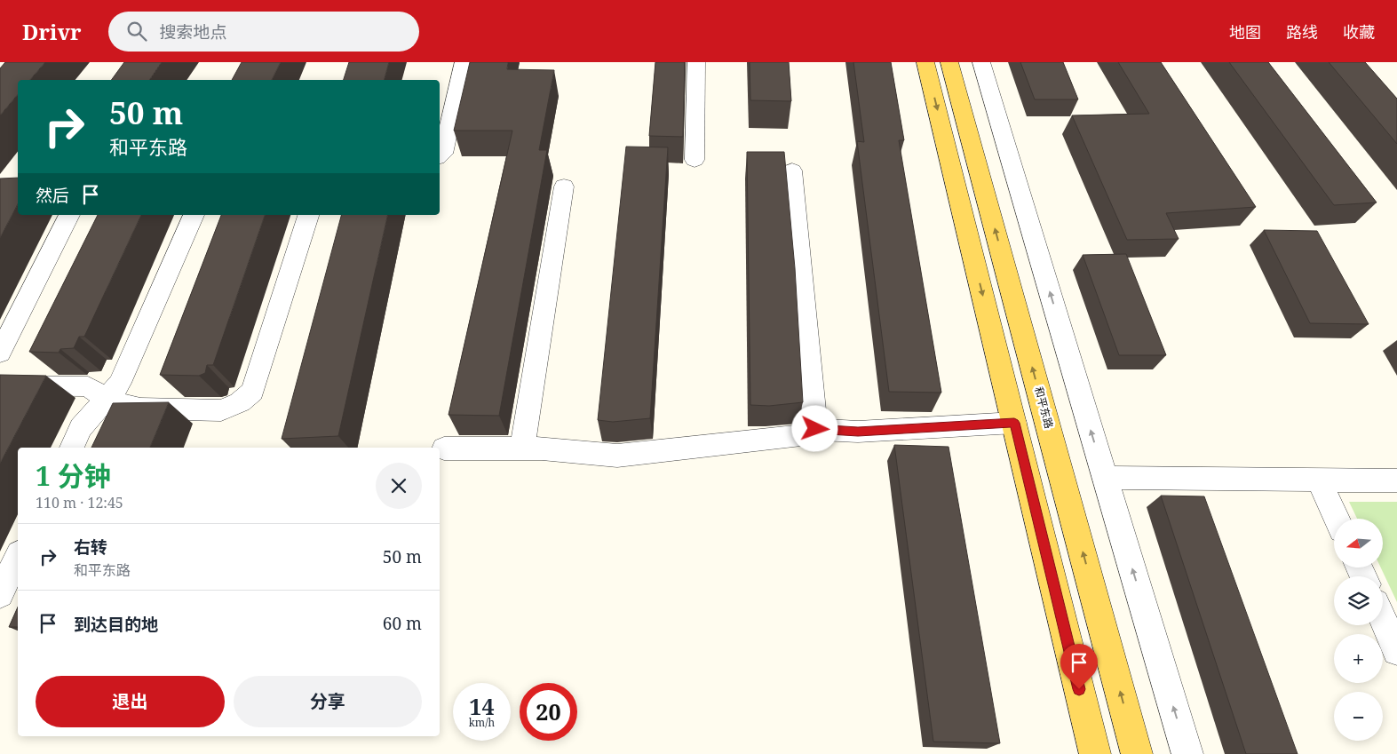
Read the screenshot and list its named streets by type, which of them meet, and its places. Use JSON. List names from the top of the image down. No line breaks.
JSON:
{"streets":{"main road":["和平东路"]},"north":"left","page":{"header":"Drivr","search":"搜索地点","nav":["地图","路线","收藏"],"turn":["50 m","和平东路"],"then":"然后","heading":["1 分钟","110 m · 12:45"],"map_buttons":["+","−"],"list":[{"name":"右转","note":"和平东路","value":"50 m"},{"name":"到达目的地","value":"60 m"}],"buttons":["退出","分享"],"speed":"14 km/h","limit":"20"}}
